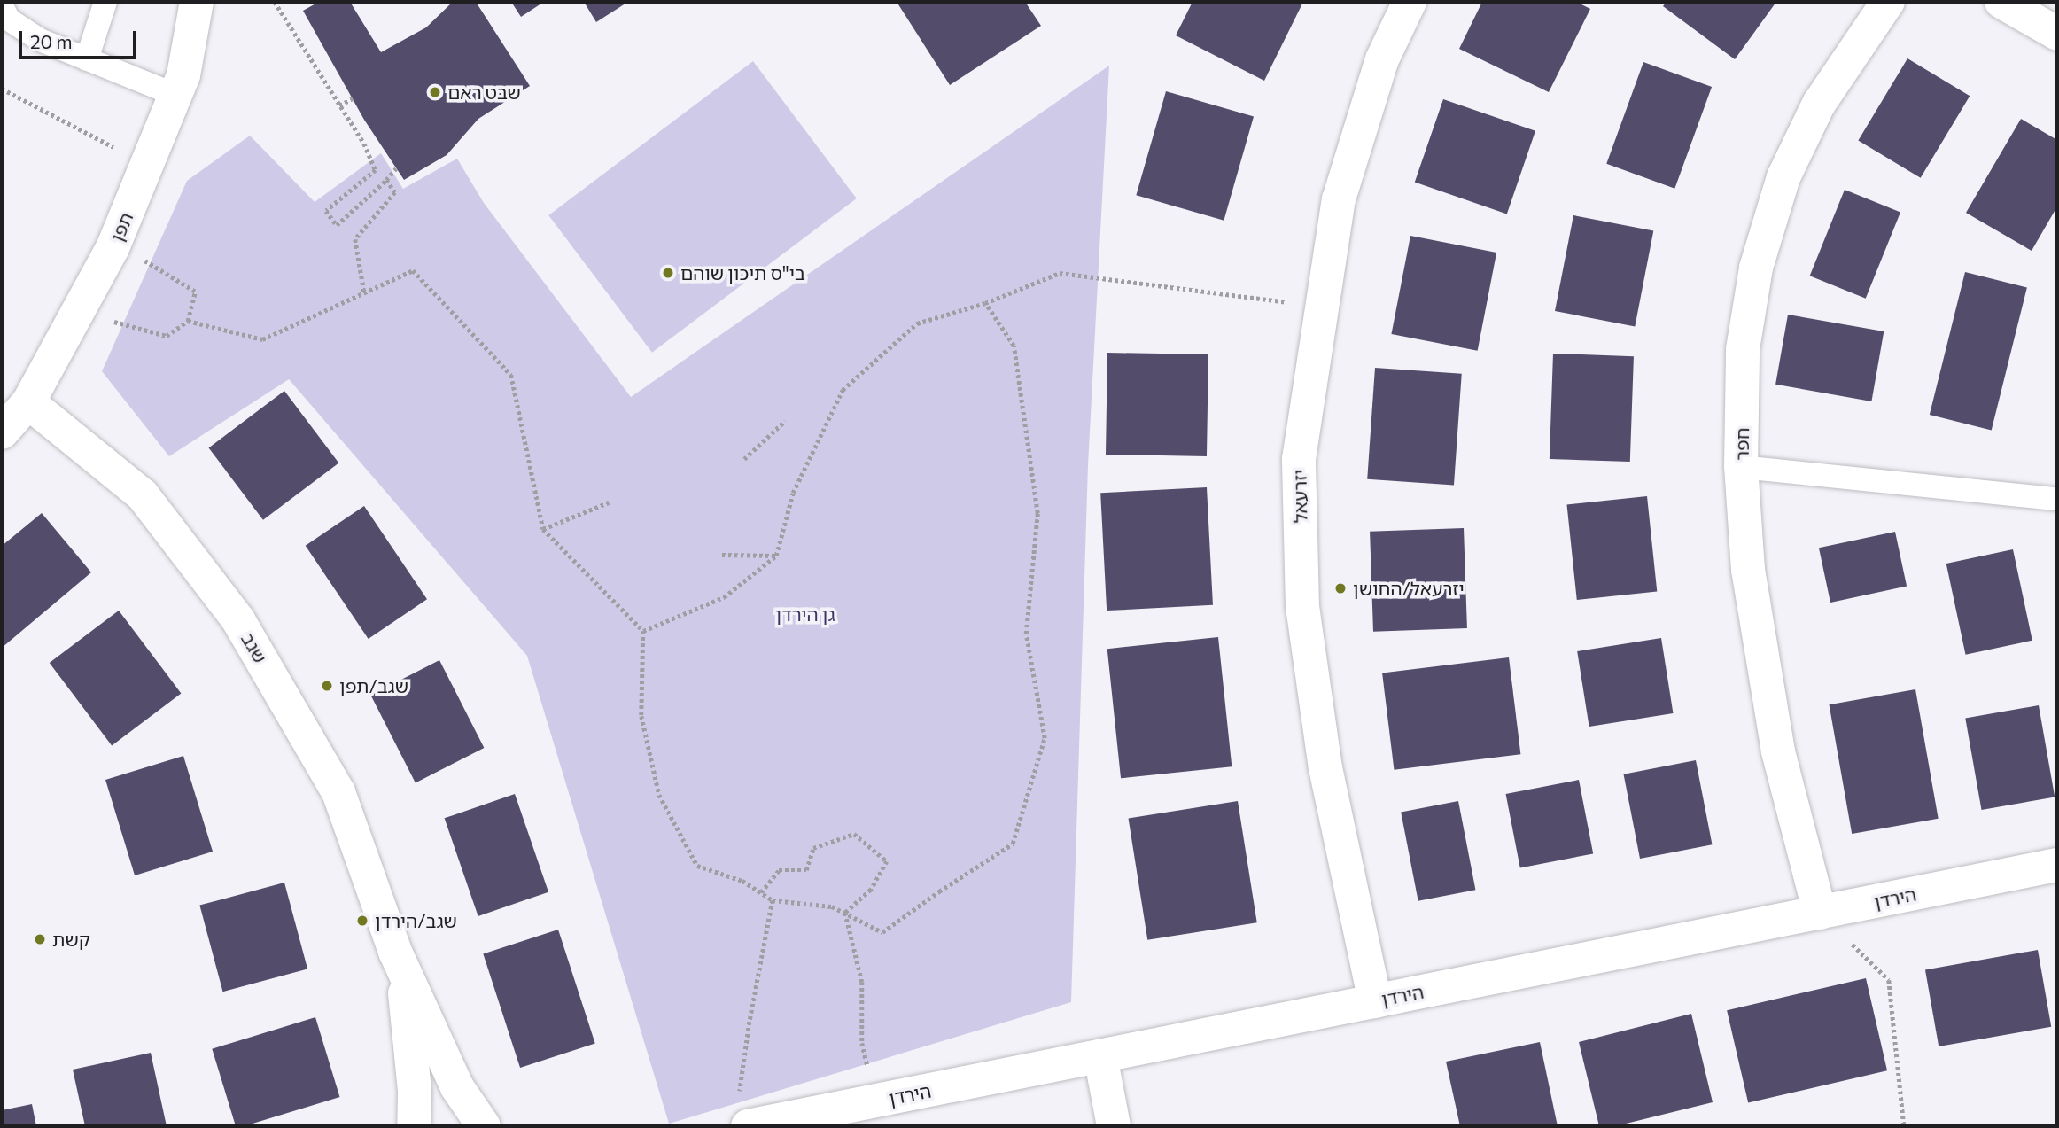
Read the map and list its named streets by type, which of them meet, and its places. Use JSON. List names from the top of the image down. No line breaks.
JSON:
{"streets":{"street":["תפן","חפר","יזרעאל","שגב","הירדן"]},"crossings":[["תפן","שגב"],["חפר","הירדן"],["יזרעאל","הירדן"]],"parks":["גן הירדן"],"places":["שבט ראם","בי\"ס תיכון שוהם","יזרעאל/החושן","שגב/תפן","שגב/הירדן","קשת"],"scale_bar":"20 m"}
